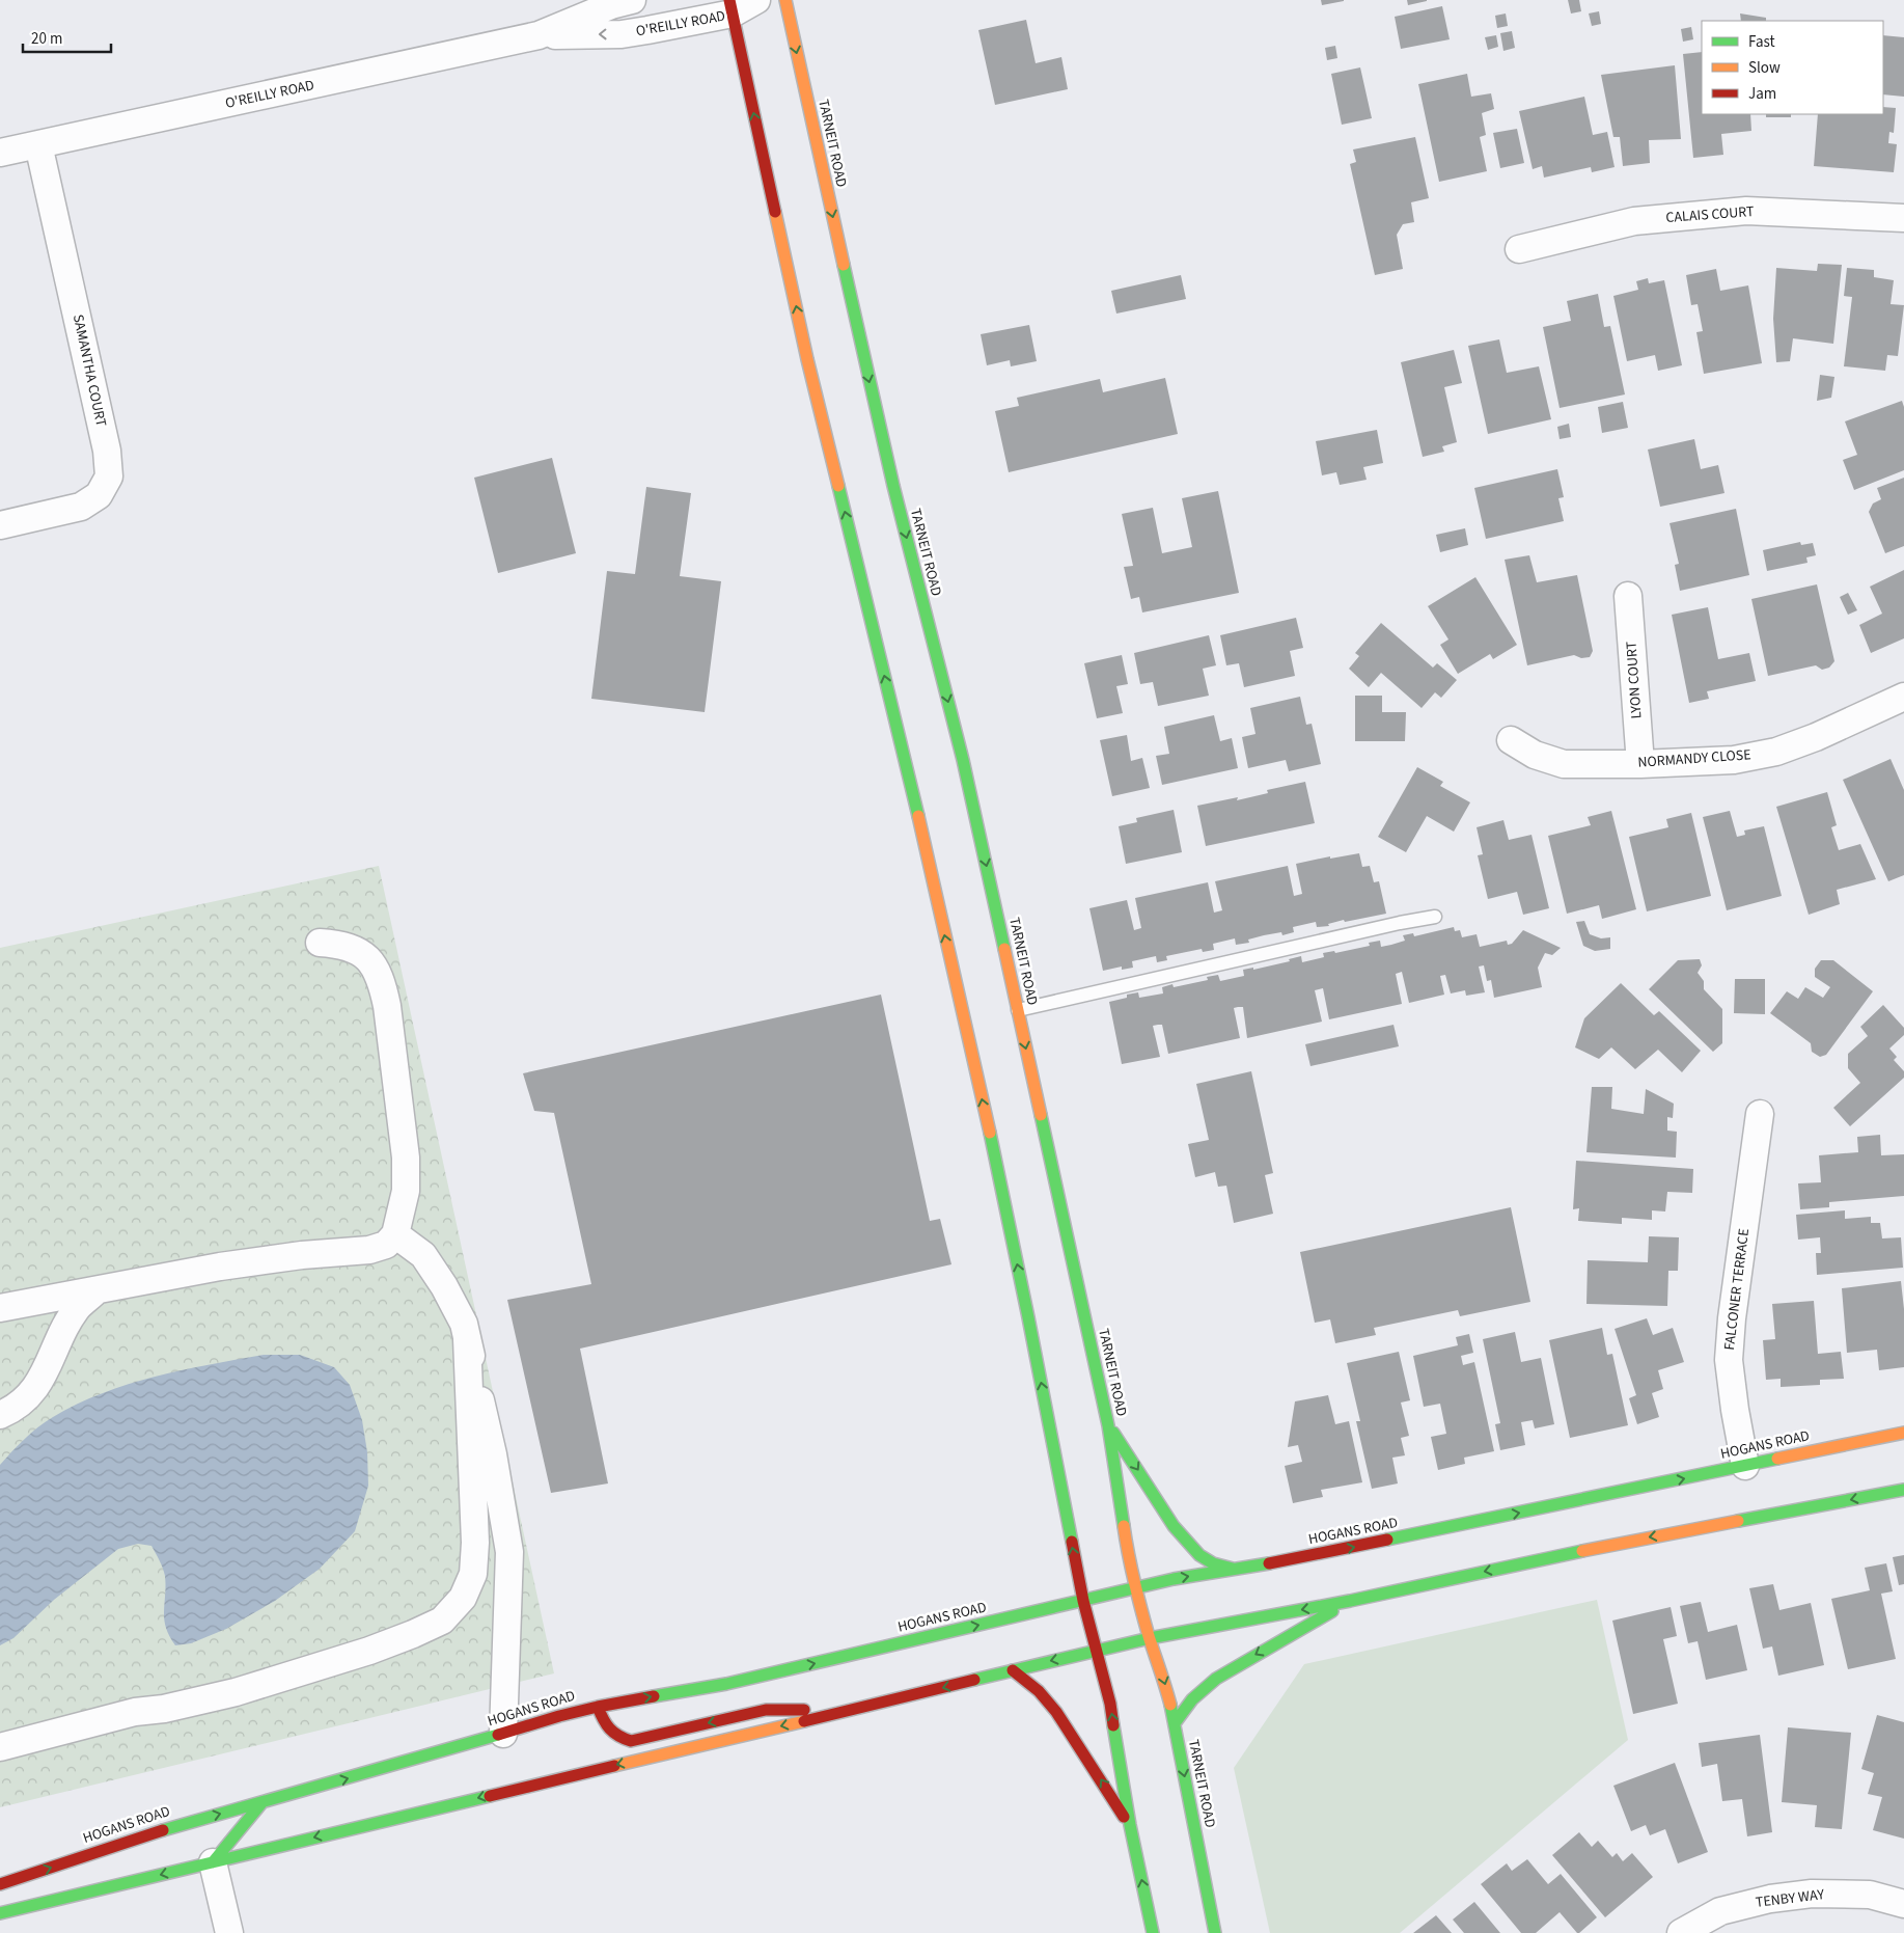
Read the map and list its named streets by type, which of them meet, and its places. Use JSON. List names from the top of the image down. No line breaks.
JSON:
{"streets":{"street":["O'REILLY ROAD","TARNEIT ROAD","CALAIS COURT","SAMANTHA COURT","LYON COURT","NORMANDY CLOSE","FALCONER TERRACE","HOGANS ROAD","TENBY WAY"]},"crossings":[["O'REILLY ROAD","SAMANTHA COURT"],["TARNEIT ROAD","HOGANS ROAD"],["LYON COURT","NORMANDY CLOSE"],["FALCONER TERRACE","HOGANS ROAD"]],"legend":["Fast","Slow","Jam"],"scale_bar":"20 m"}
